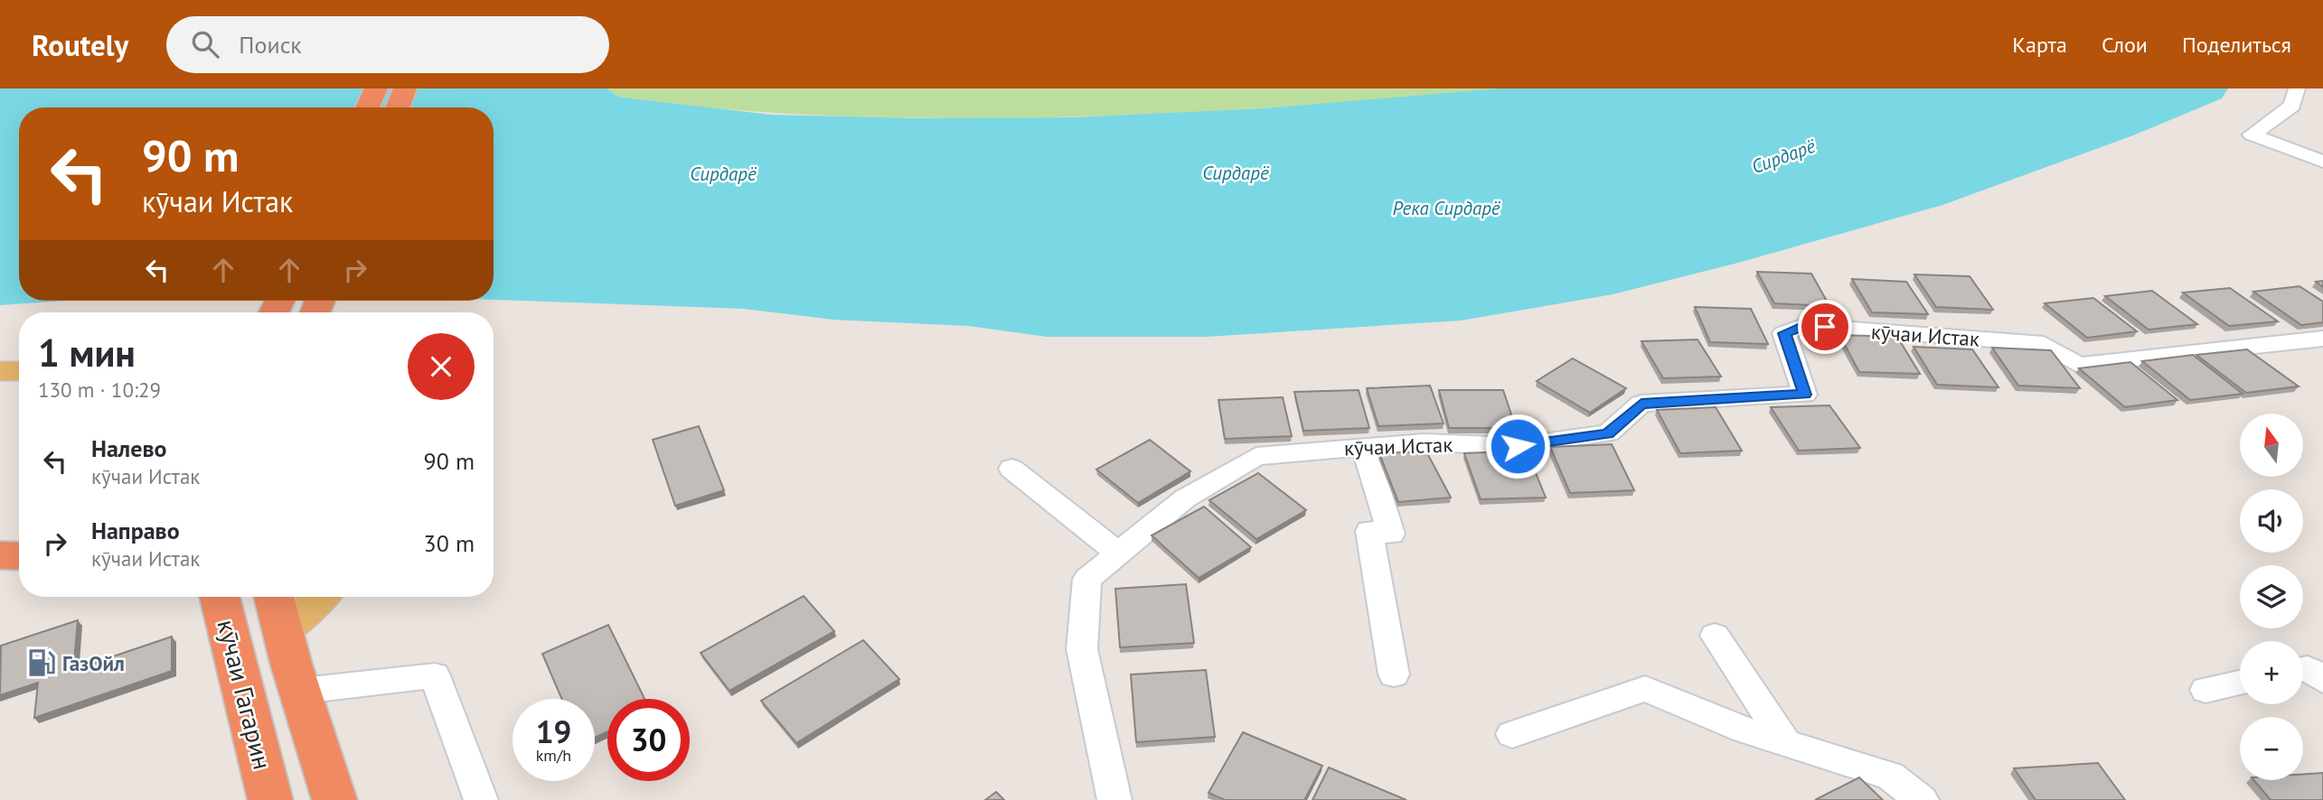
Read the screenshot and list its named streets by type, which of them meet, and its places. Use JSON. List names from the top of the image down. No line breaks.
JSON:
{"streets":{"highway":["кӯчаи Гагарин"],"street":["кӯчаи Истак"]},"water":["Сирдарё","Река Сирдарё"],"places":{"fuel station":["ГазОйл"]},"north":"top","page":{"header":"Routely","search":"Поиск","nav":["Карта","Слои","Поделиться"],"turn":["90 m","кӯчаи Истак"],"heading":["1 мин","130 m · 10:29"],"map_buttons":["+","−"],"list":[{"name":"Налево","note":"кӯчаи Истак","value":"90 m"},{"name":"Направо","note":"кӯчаи Истак","value":"30 m"}],"speed":"19 km/h","limit":"30"}}
